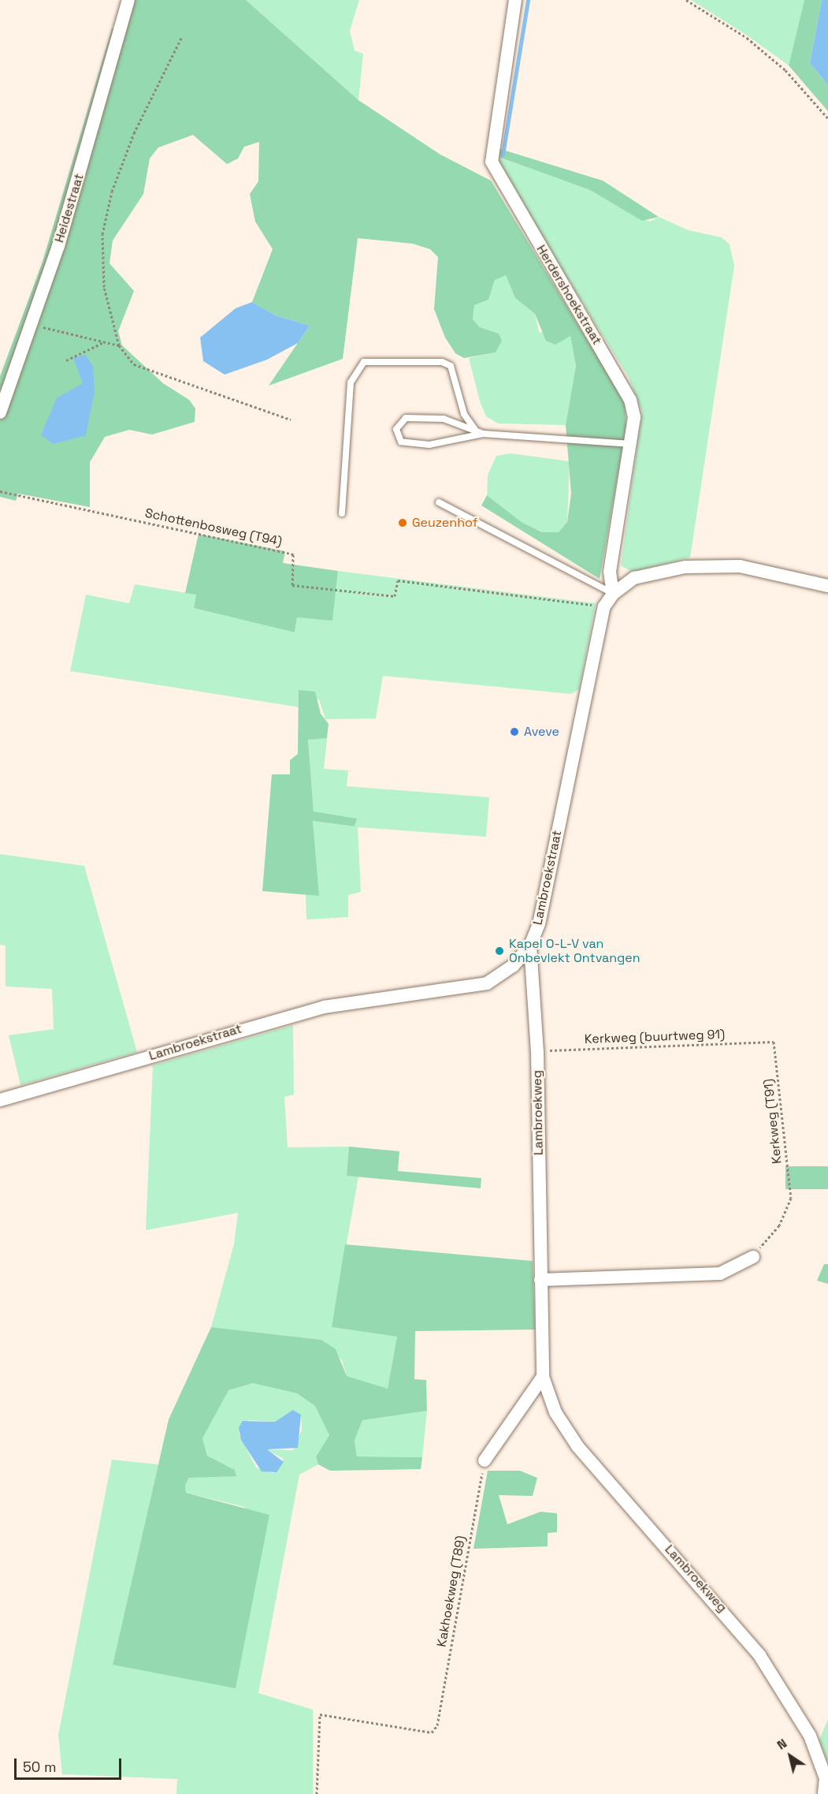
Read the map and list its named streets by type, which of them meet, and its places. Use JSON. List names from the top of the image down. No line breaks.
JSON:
{"streets":{"street":["Heidestraat","Herdershoekstraat","Lambroekstraat","Lambroekweg"],"path":["Schottenbosweg (T94)","Kerkweg (buurtweg 91)","Kerkweg (T91)","Kakhoekweg (T89)"]},"crossings":[["Herdershoekstraat","Lambroekstraat"],["Schottenbosweg (T94)","Lambroekstraat"],["Lambroekstraat","Lambroekweg"],["Kerkweg (buurtweg 91)","Lambroekweg"],["Kerkweg (buurtweg 91)","Kerkweg (T91)"]],"places":["Geuzenhof","Aveve","Kapel O-L-V van Onbevlekt Ontvangen"],"scale_bar":"50 m","north":"top left"}
